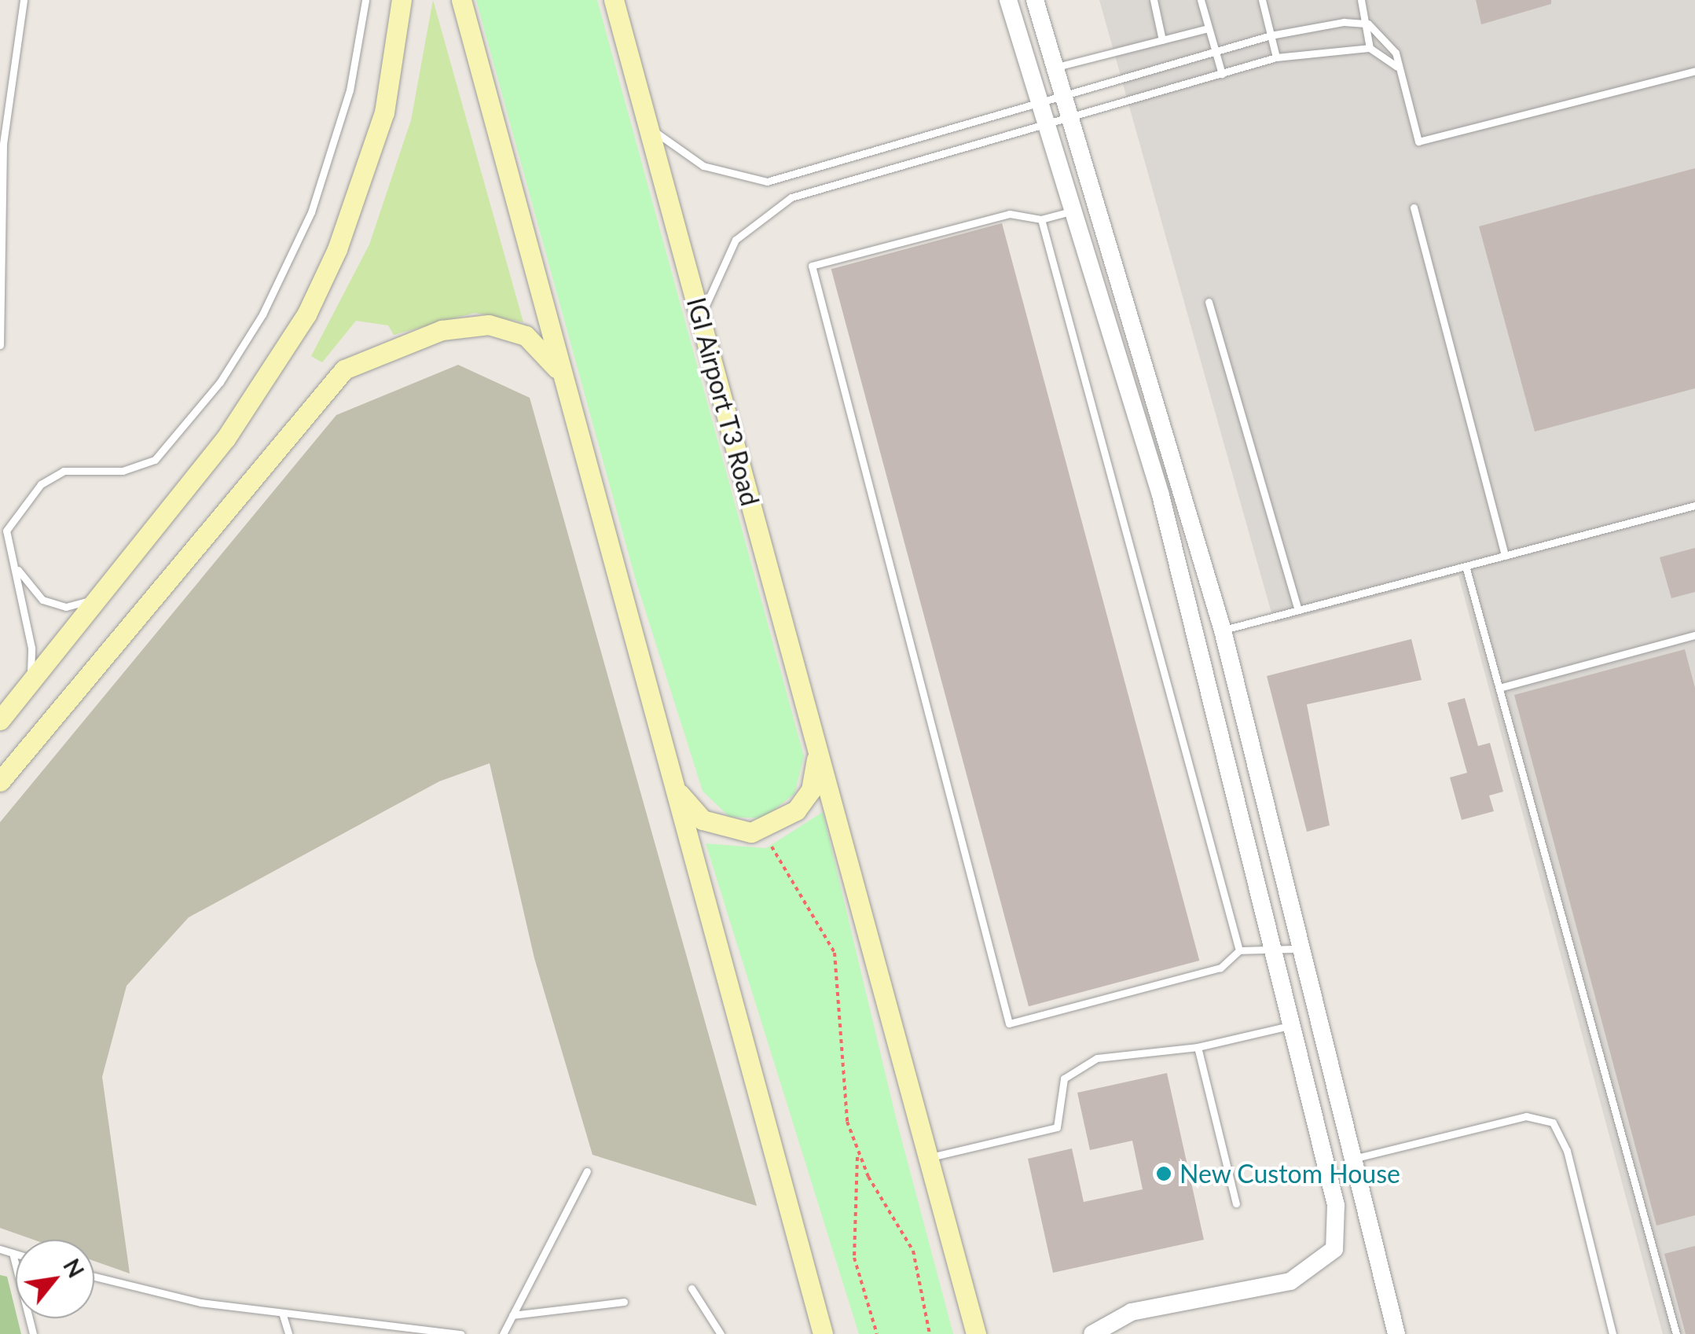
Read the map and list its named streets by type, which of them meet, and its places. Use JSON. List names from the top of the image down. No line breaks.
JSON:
{"streets":{"main road":["IGI Airport T3 Road"]},"places":["New Custom House"],"north":"top right"}
